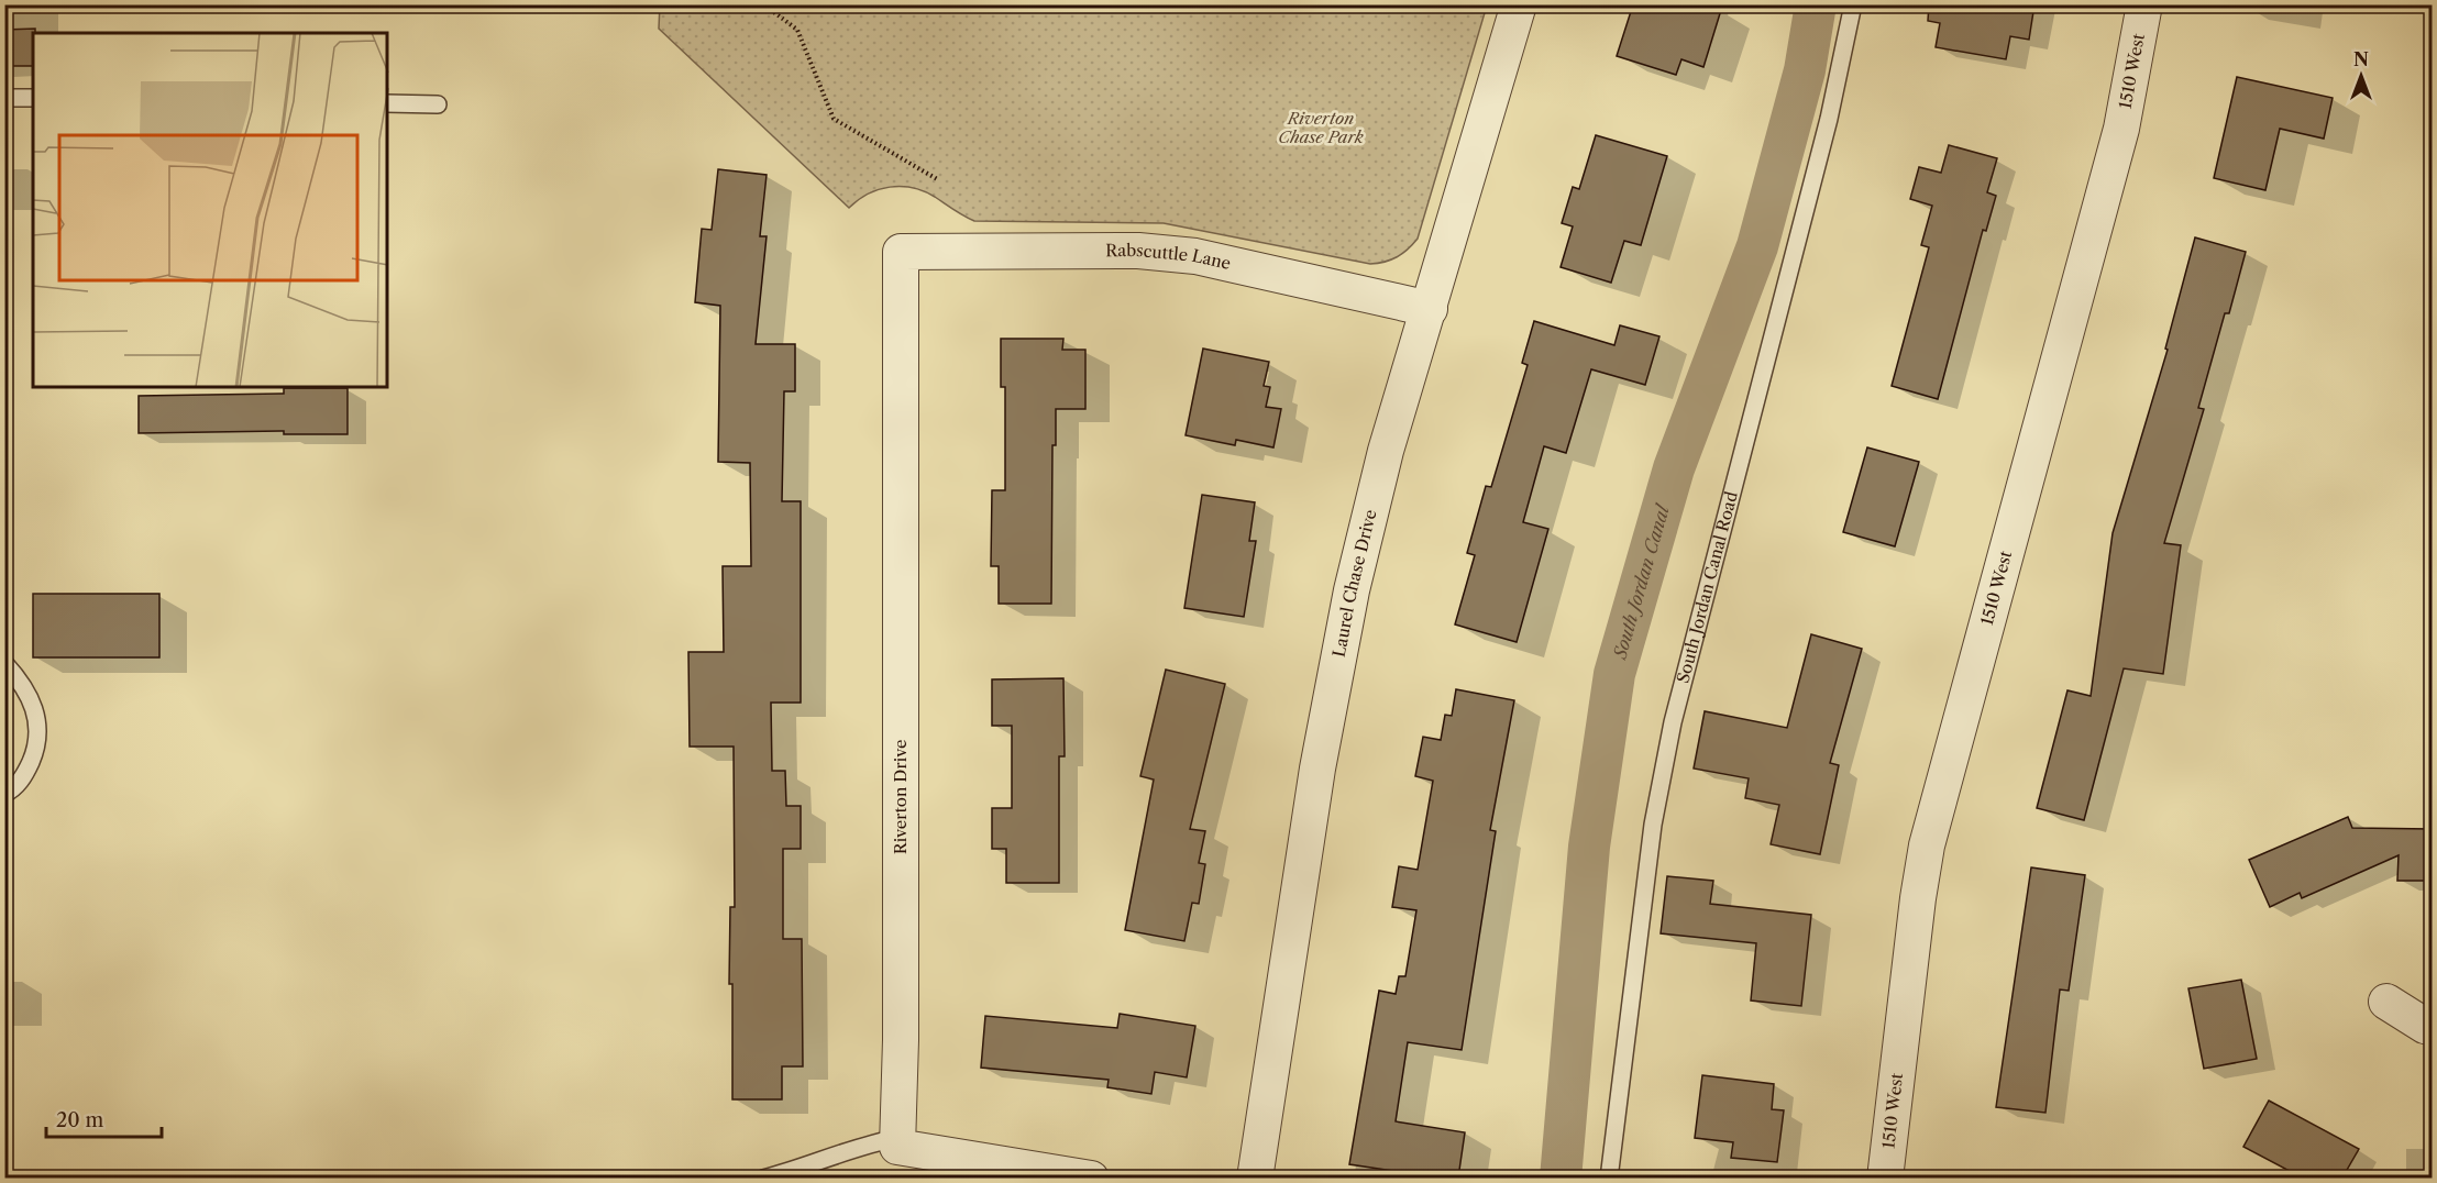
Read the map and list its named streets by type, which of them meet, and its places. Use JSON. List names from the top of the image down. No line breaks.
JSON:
{"streets":{"street":["1510 West","Rabscuttle Lane","Laurel Chase Drive","Riverton Drive"],"lane":["South Jordan Canal Road"]},"crossings":[["Rabscuttle Lane","Laurel Chase Drive"],["Rabscuttle Lane","Riverton Drive"]],"water":["South Jordan Canal"],"parks":["Riverton Chase Park"],"scale_bar":"20 m","north":"top"}
